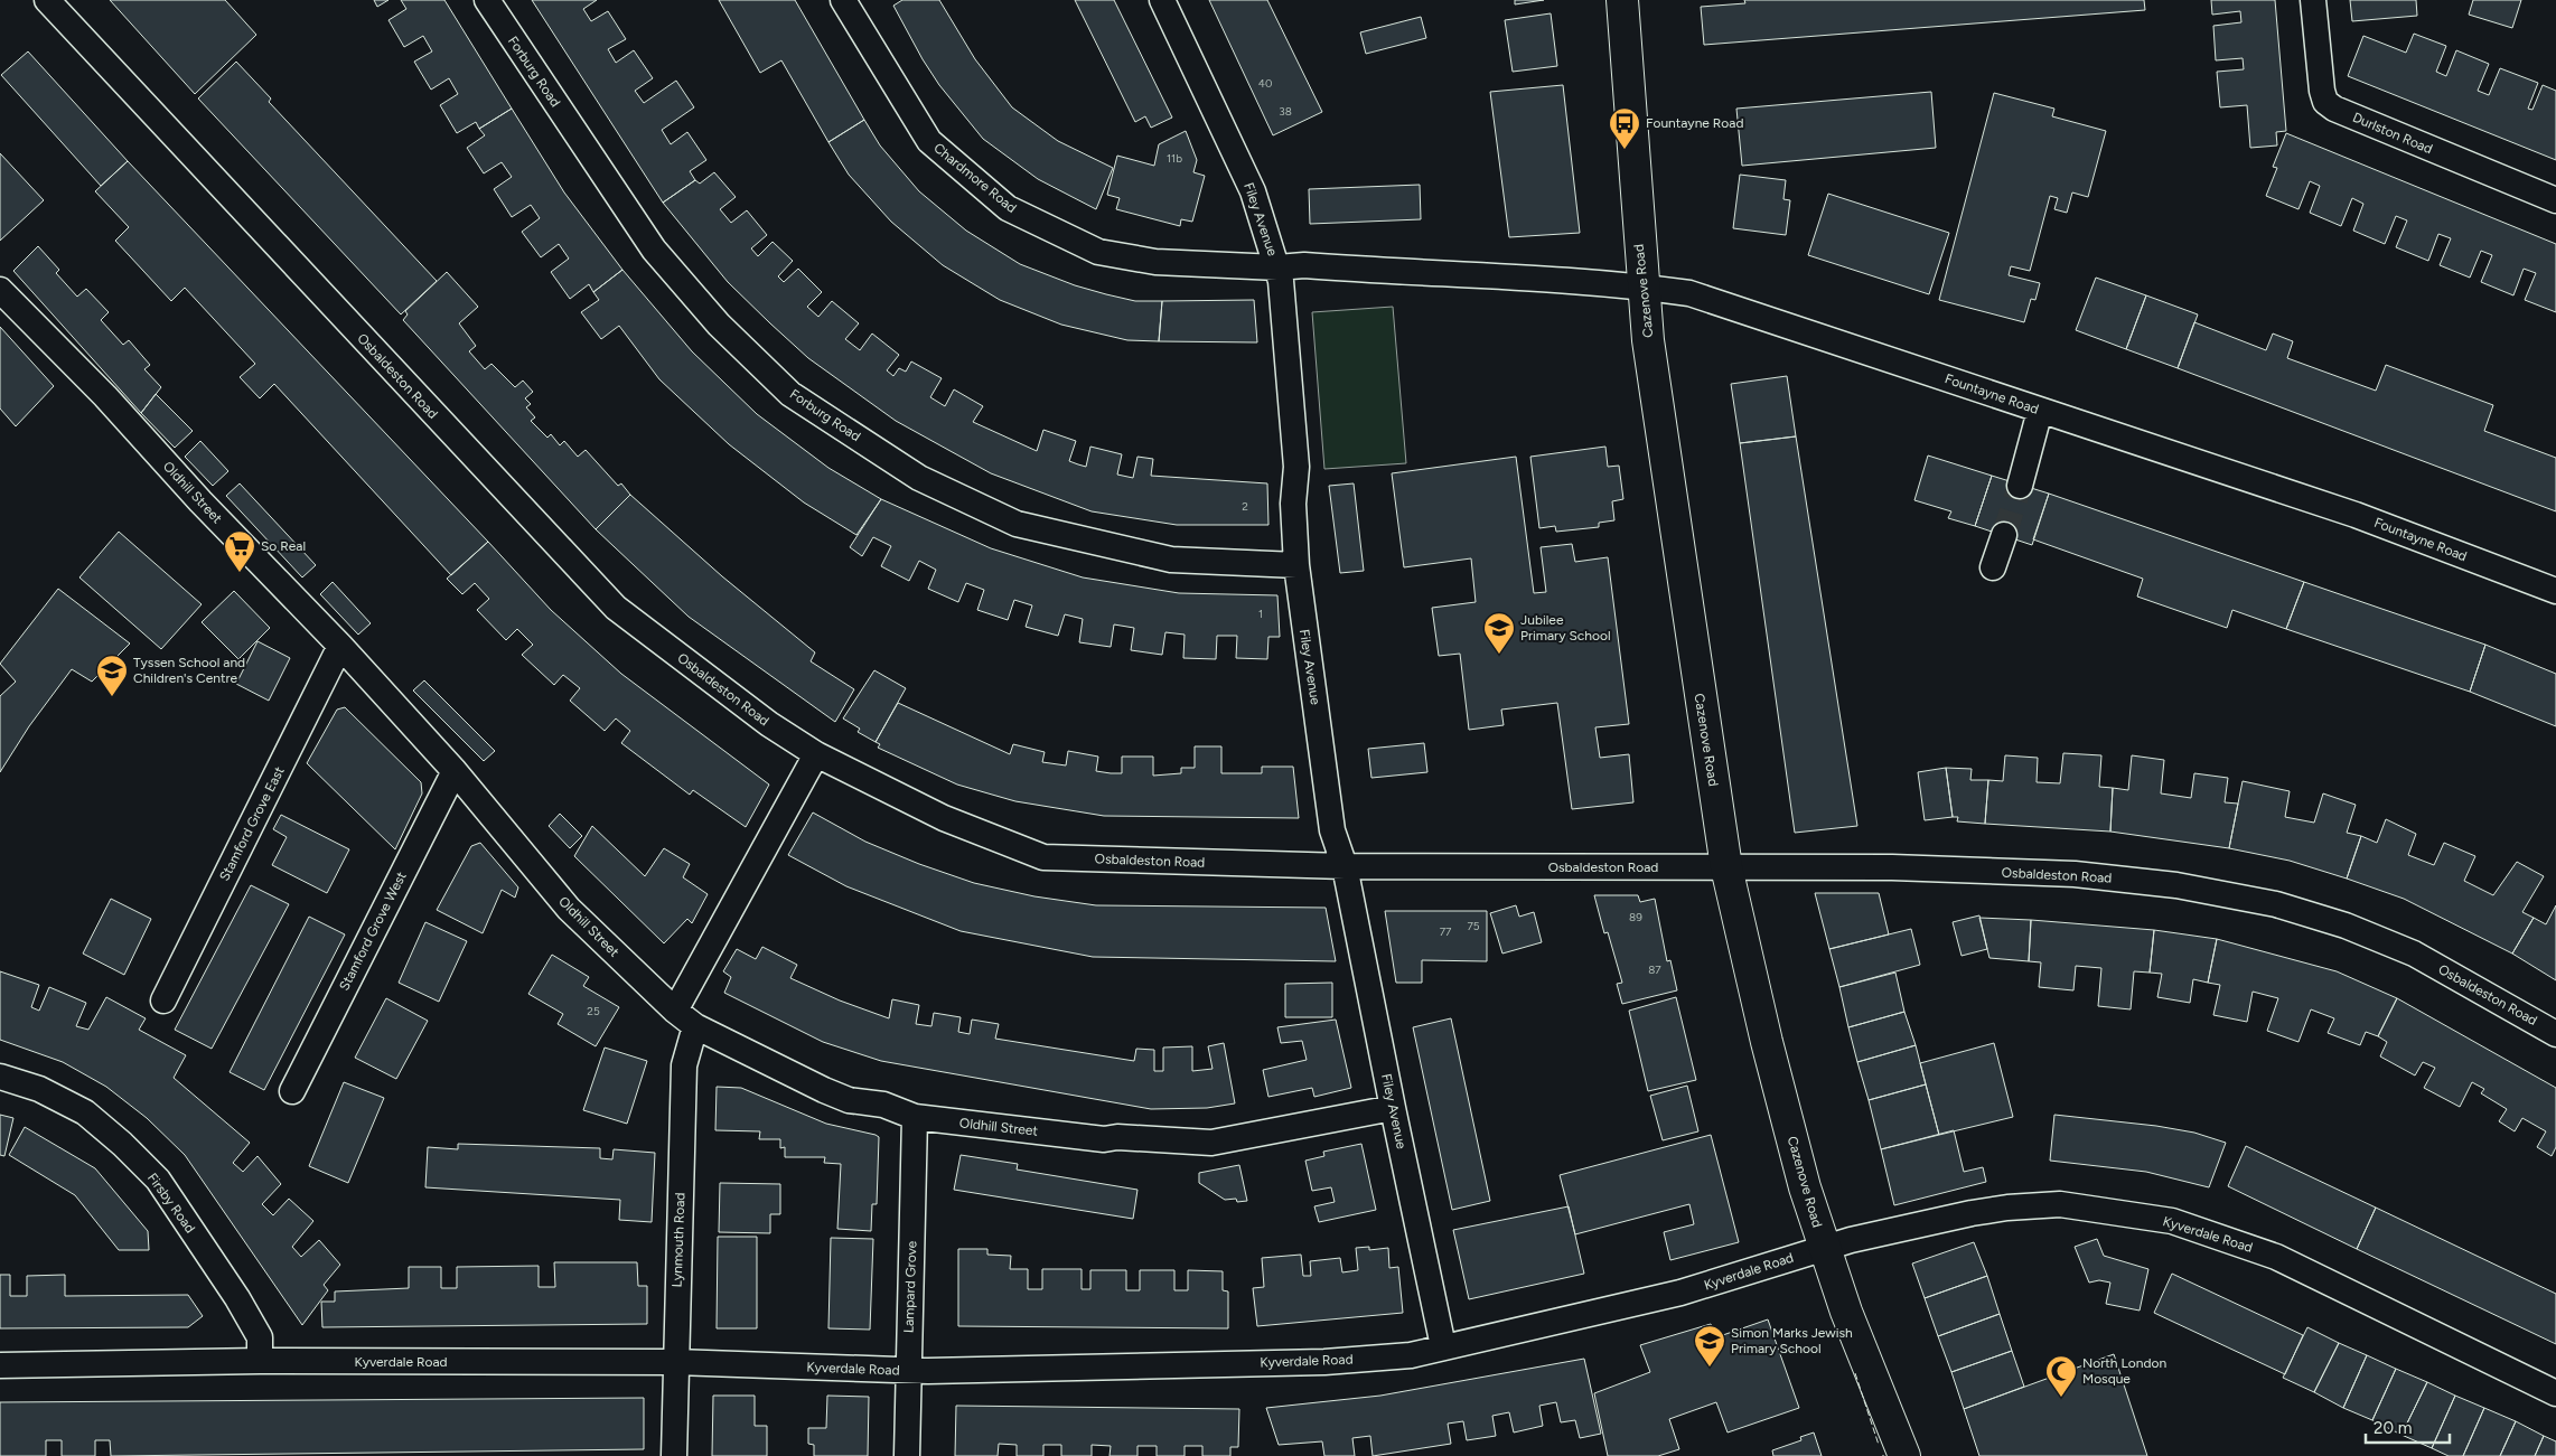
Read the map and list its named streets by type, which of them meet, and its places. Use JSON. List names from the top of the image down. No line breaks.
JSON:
{"streets":{"street":["Forburg Road","Durlston Road","Chardmore Road","Filey Avenue","Cazenove Road","Osbaldeston Road","Fountayne Road","Oldhill Street","Stamford Grove East","Stamford Grove West","Firsby Road","Kyverdale Road","Lynmouth Road","Lampard Grove"]},"crossings":[["Forburg Road","Filey Avenue"],["Chardmore Road","Filey Avenue"],["Chardmore Road","Fountayne Road"],["Filey Avenue","Osbaldeston Road"],["Filey Avenue","Fountayne Road"],["Filey Avenue","Oldhill Street"],["Filey Avenue","Kyverdale Road"],["Cazenove Road","Osbaldeston Road"],["Cazenove Road","Fountayne Road"],["Cazenove Road","Kyverdale Road"],["Oldhill Street","Stamford Grove East"],["Oldhill Street","Stamford Grove West"],["Oldhill Street","Lynmouth Road"],["Oldhill Street","Lampard Grove"],["Firsby Road","Kyverdale Road"],["Kyverdale Road","Lynmouth Road"],["Kyverdale Road","Lampard Grove"]],"places":{"bus stop":["Fountayne Road"],"supermarket":["So Real"],"school or university":["Jubilee Primary School","Tyssen School and Children's Centre","Simon Marks Jewish Primary School"],"mosque":["North London Mosque"]},"house_numbers":["40","38","11b","2","1","89","75","77","87","25"],"scale_bar":"20 m"}
